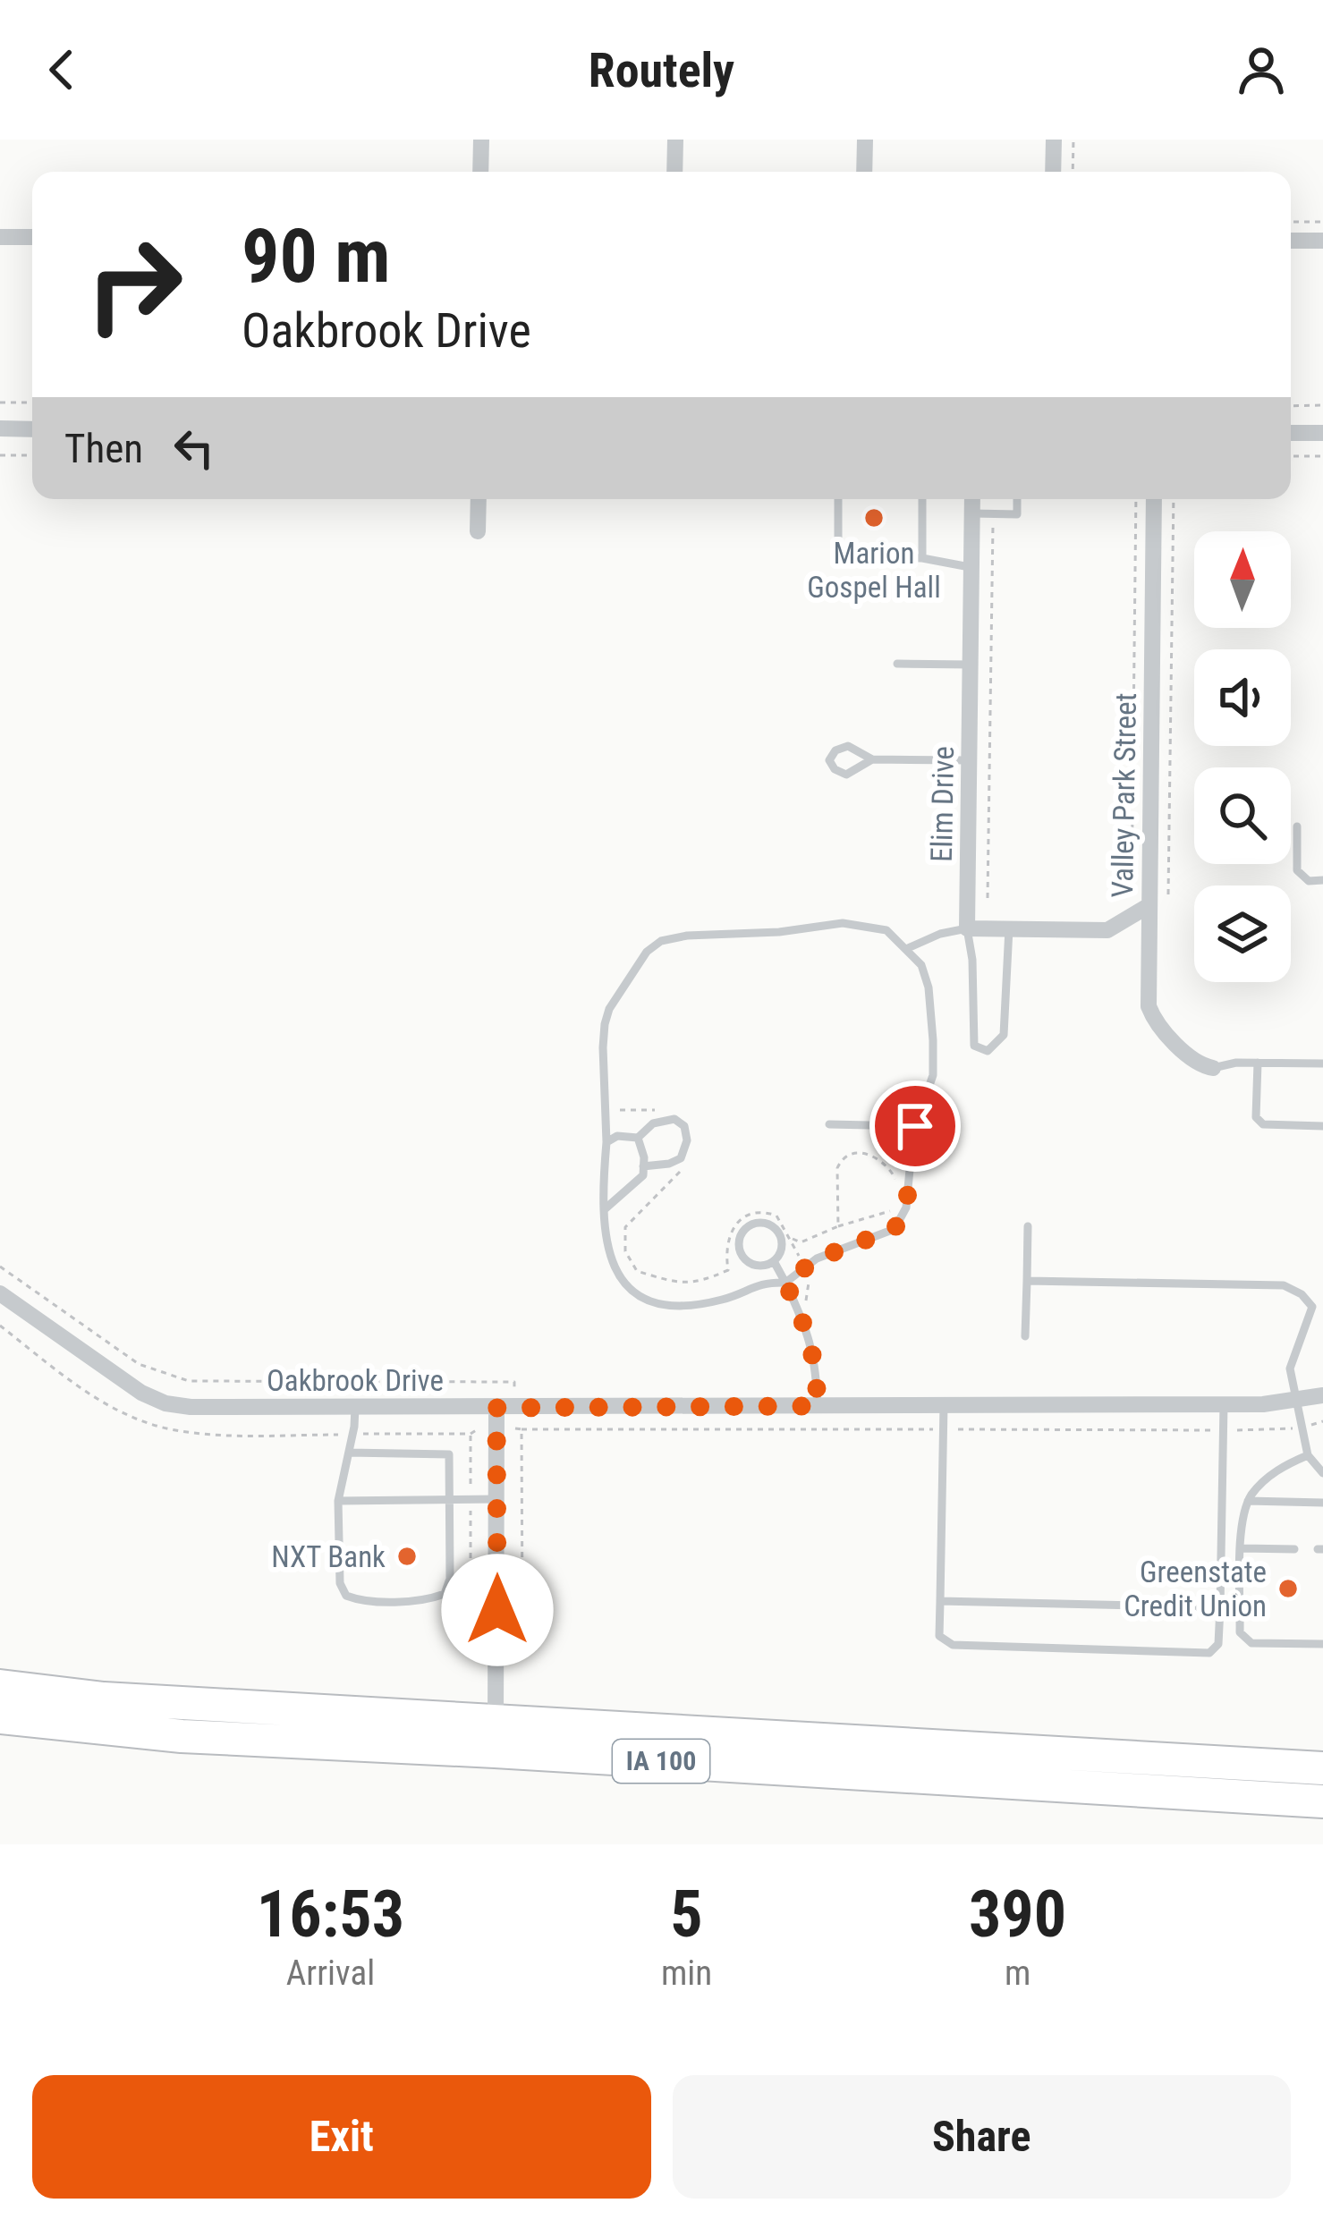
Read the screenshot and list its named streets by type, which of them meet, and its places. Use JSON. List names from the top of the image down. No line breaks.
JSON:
{"streets":{"highway":["IA 100"],"street":["Valley Park Street","Elim Drive","Oakbrook Drive"]},"places":["Marion Gospel Hall","NXT Bank","Greenstate Credit Union"],"north":"top","page":{"header":"Routely","turn":["90 m","Oakbrook Drive"],"then":"Then","eta":["16:53","Arrival","5","min","390","m"],"buttons":["Exit","Share"]}}
